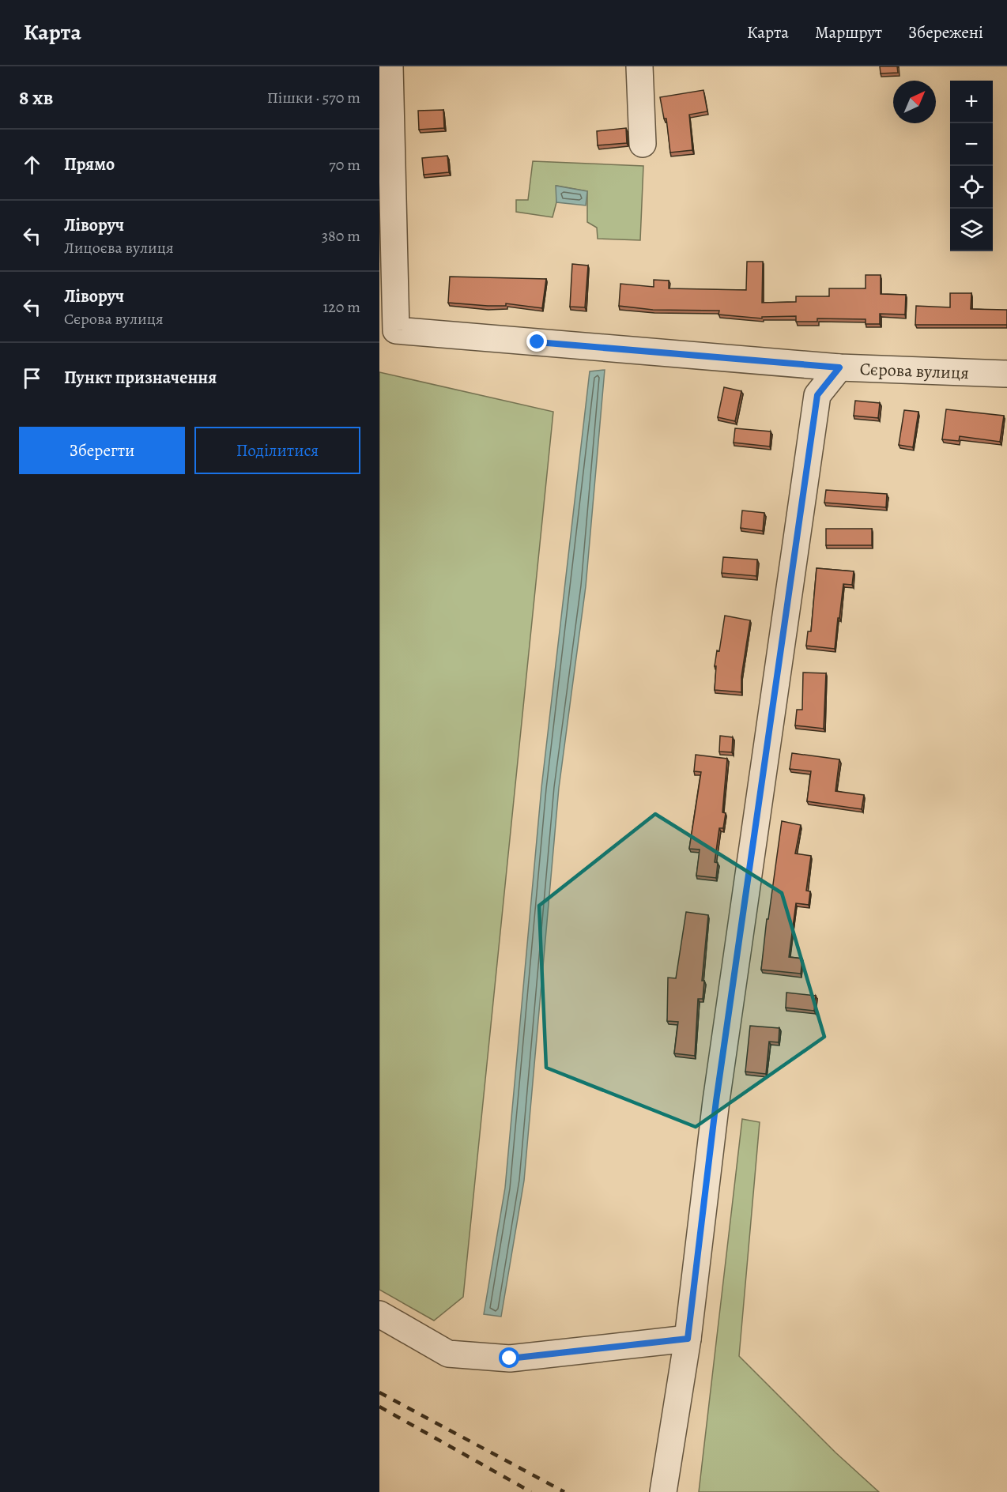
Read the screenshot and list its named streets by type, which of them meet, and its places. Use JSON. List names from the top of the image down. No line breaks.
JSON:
{"streets":{"street":["Сєрова вулиця"]},"north":"top right","page":{"header":"Карта","nav":["Карта","Маршрут","Збережені"],"heading":["8 хв","Пішки · 570 m"],"map_buttons":["+","−"],"list":[["Прямо","70 m"],["Ліворуч","Лицоєва вулиця","380 m"],["Ліворуч","Сєрова вулиця","120 m"],"Пункт призначення"],"buttons":["Зберегти","Поділитися"]}}
